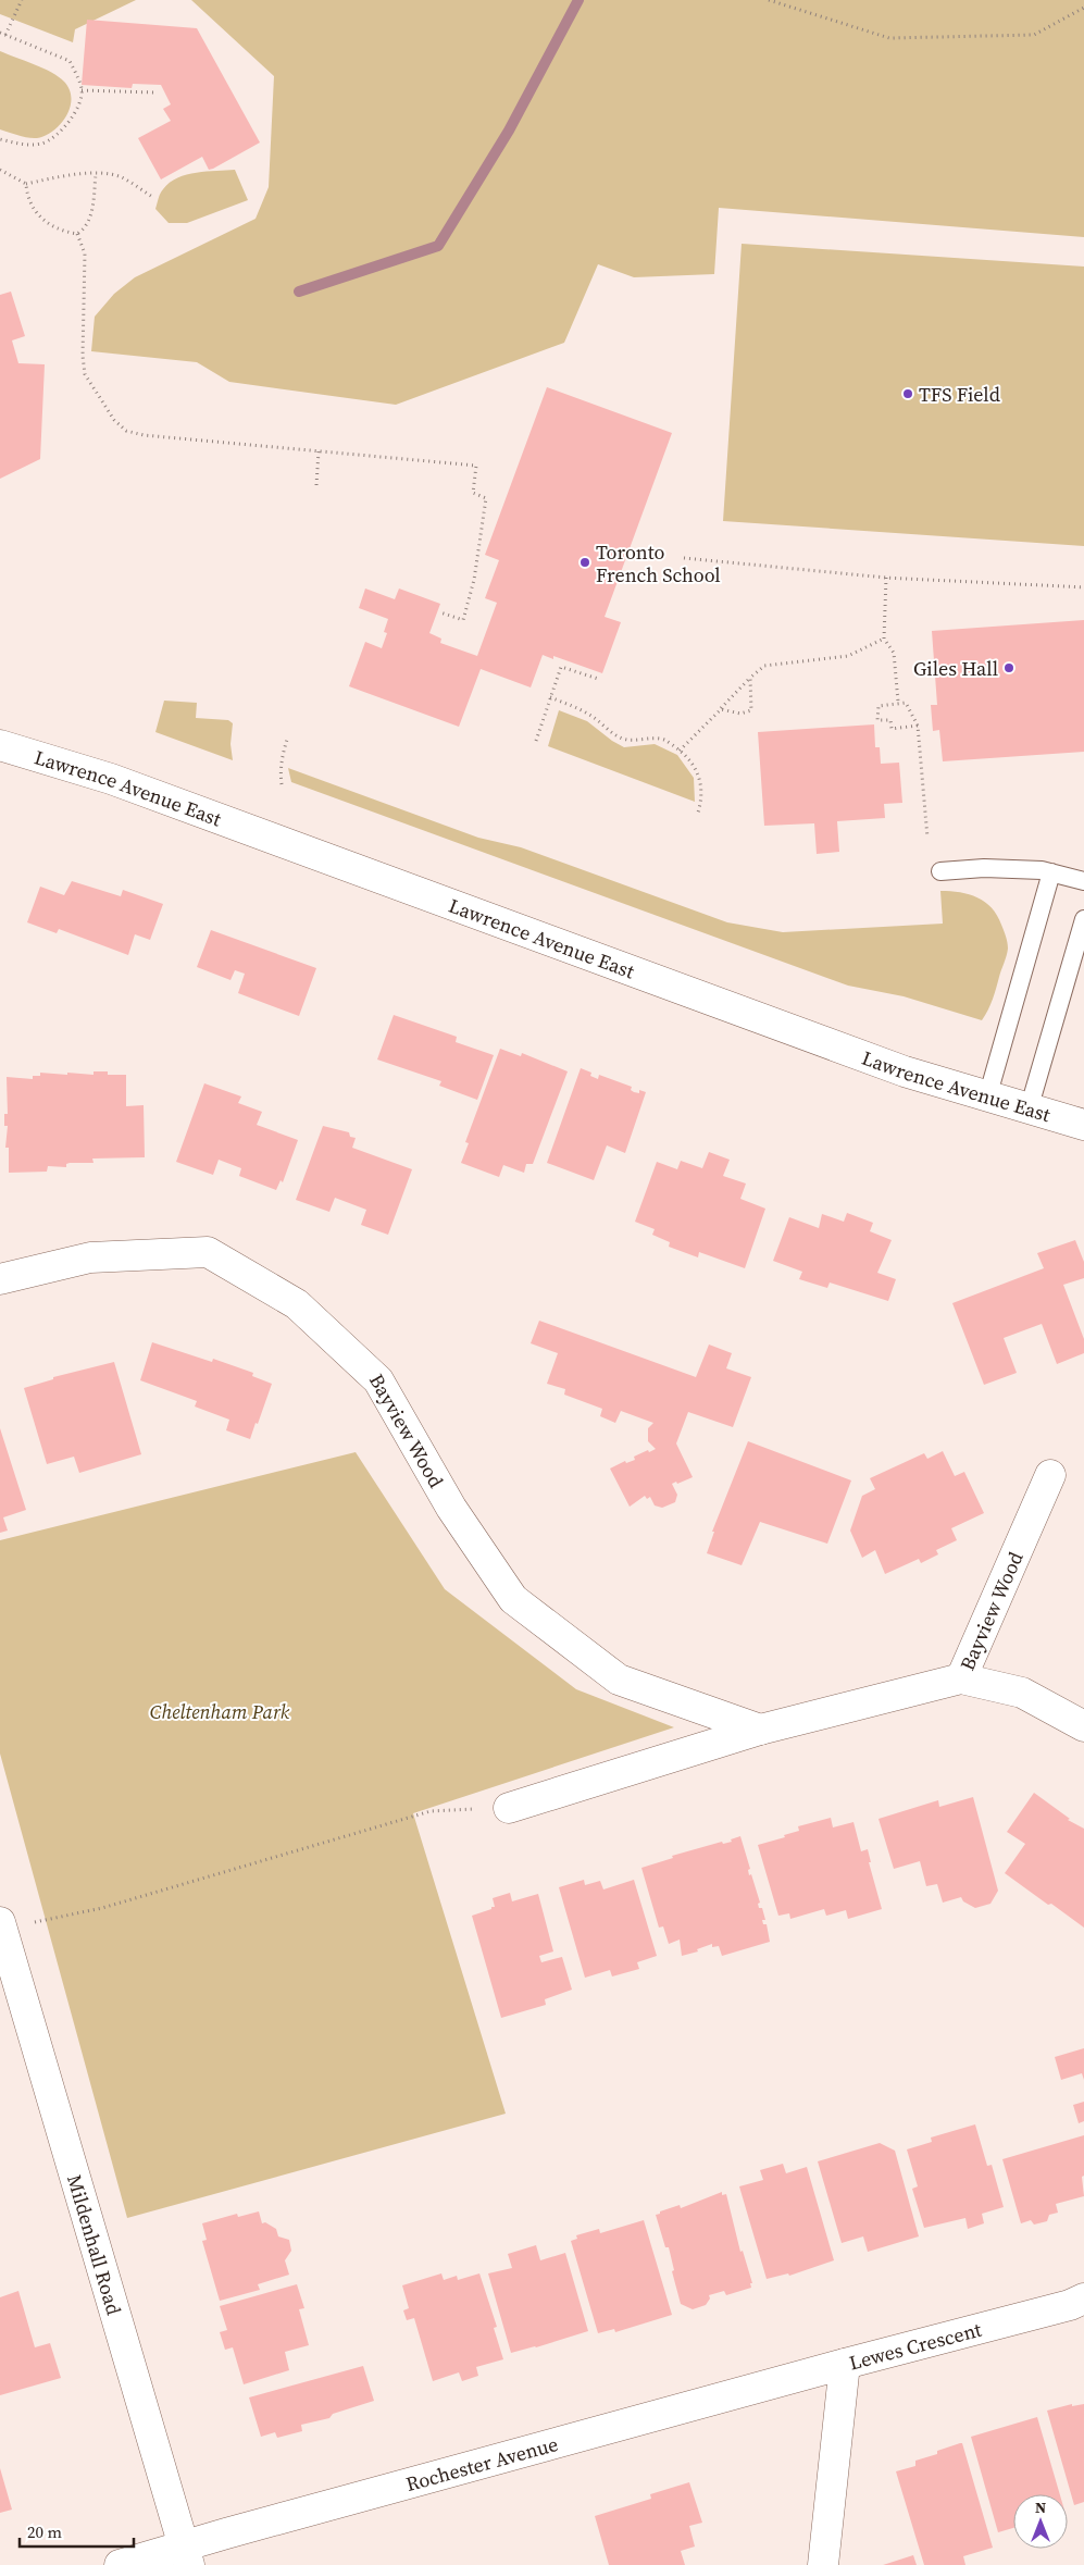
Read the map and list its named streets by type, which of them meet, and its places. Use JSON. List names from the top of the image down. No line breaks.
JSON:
{"streets":{"street":["Lawrence Avenue East","Bayview Wood","Mildenhall Road","Lewes Crescent","Rochester Avenue"]},"crossings":[["Mildenhall Road","Rochester Avenue"],["Lewes Crescent","Rochester Avenue"]],"parks":["Cheltenham Park"],"places":["TFS Field","Toronto French School","Giles Hall"],"scale_bar":"20 m","north":"top"}
